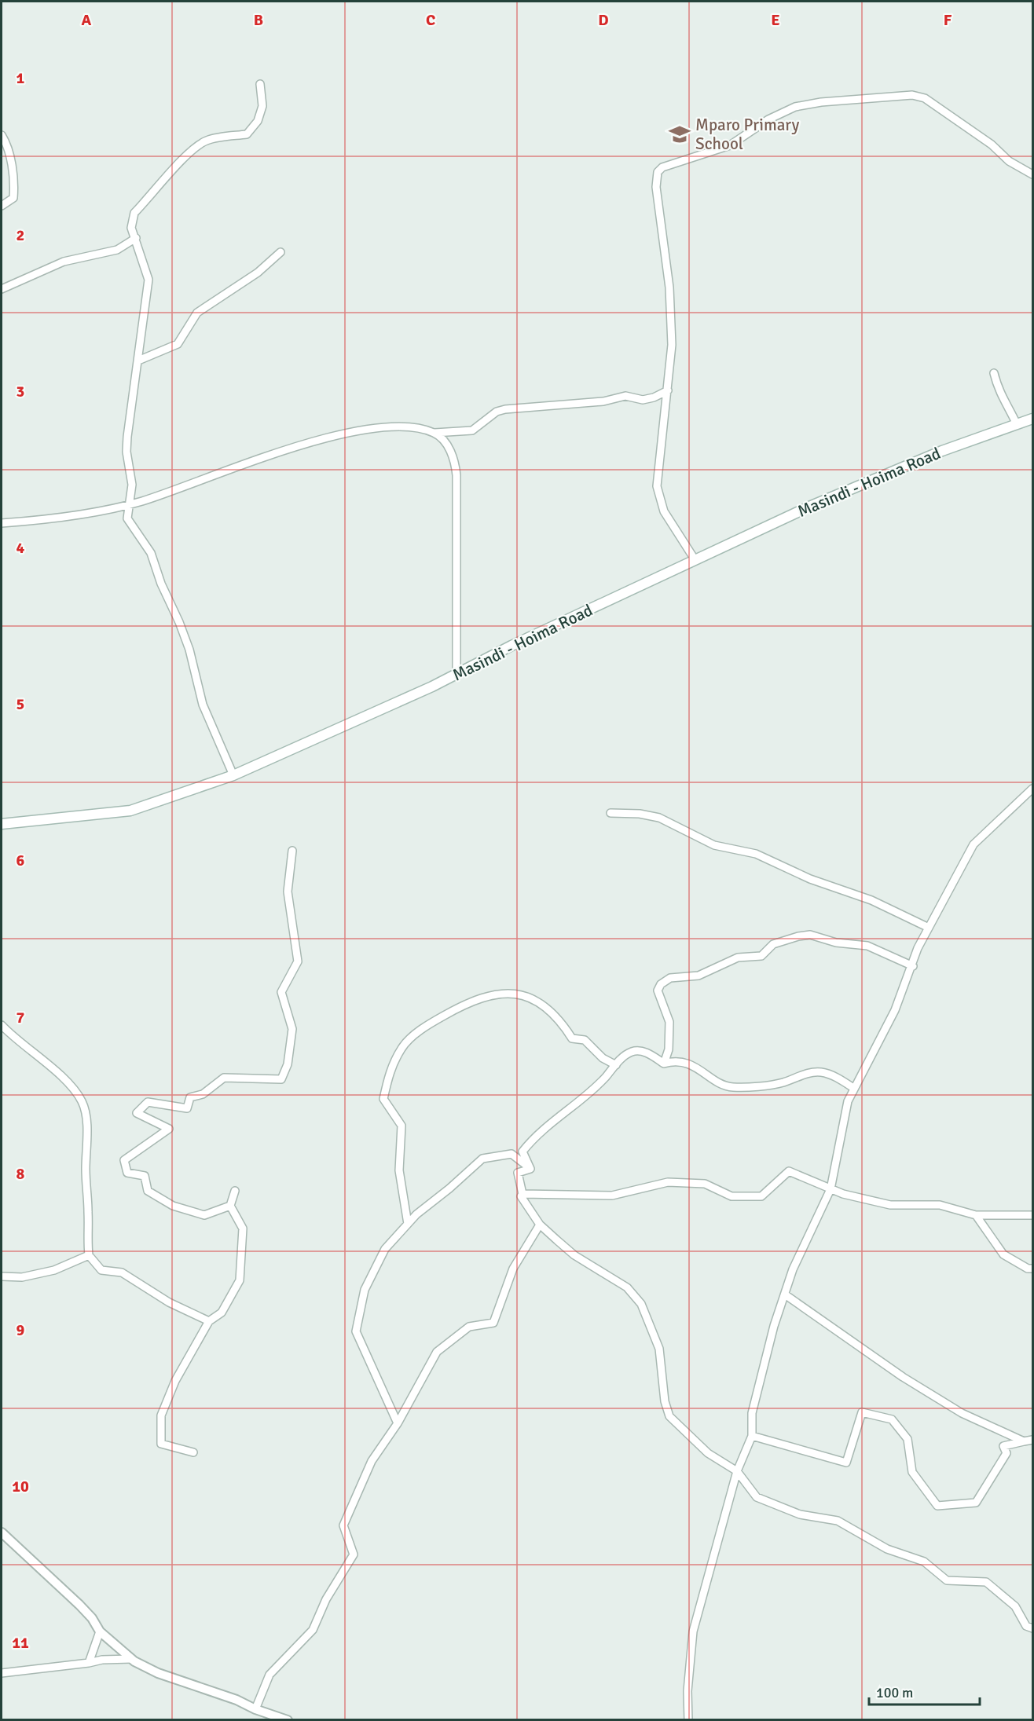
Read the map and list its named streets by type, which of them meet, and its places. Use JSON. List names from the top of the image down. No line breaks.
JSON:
{"streets":{"main road":["Masindi - Hoima Road"]},"places":{"school or university":["Mparo Primary School"]},"scale_bar":"100 m","grid":{"columns":["A","B","C","D","E","F"],"rows":["1","2","3","4","5","6","7","8","9","10","11"]}}
